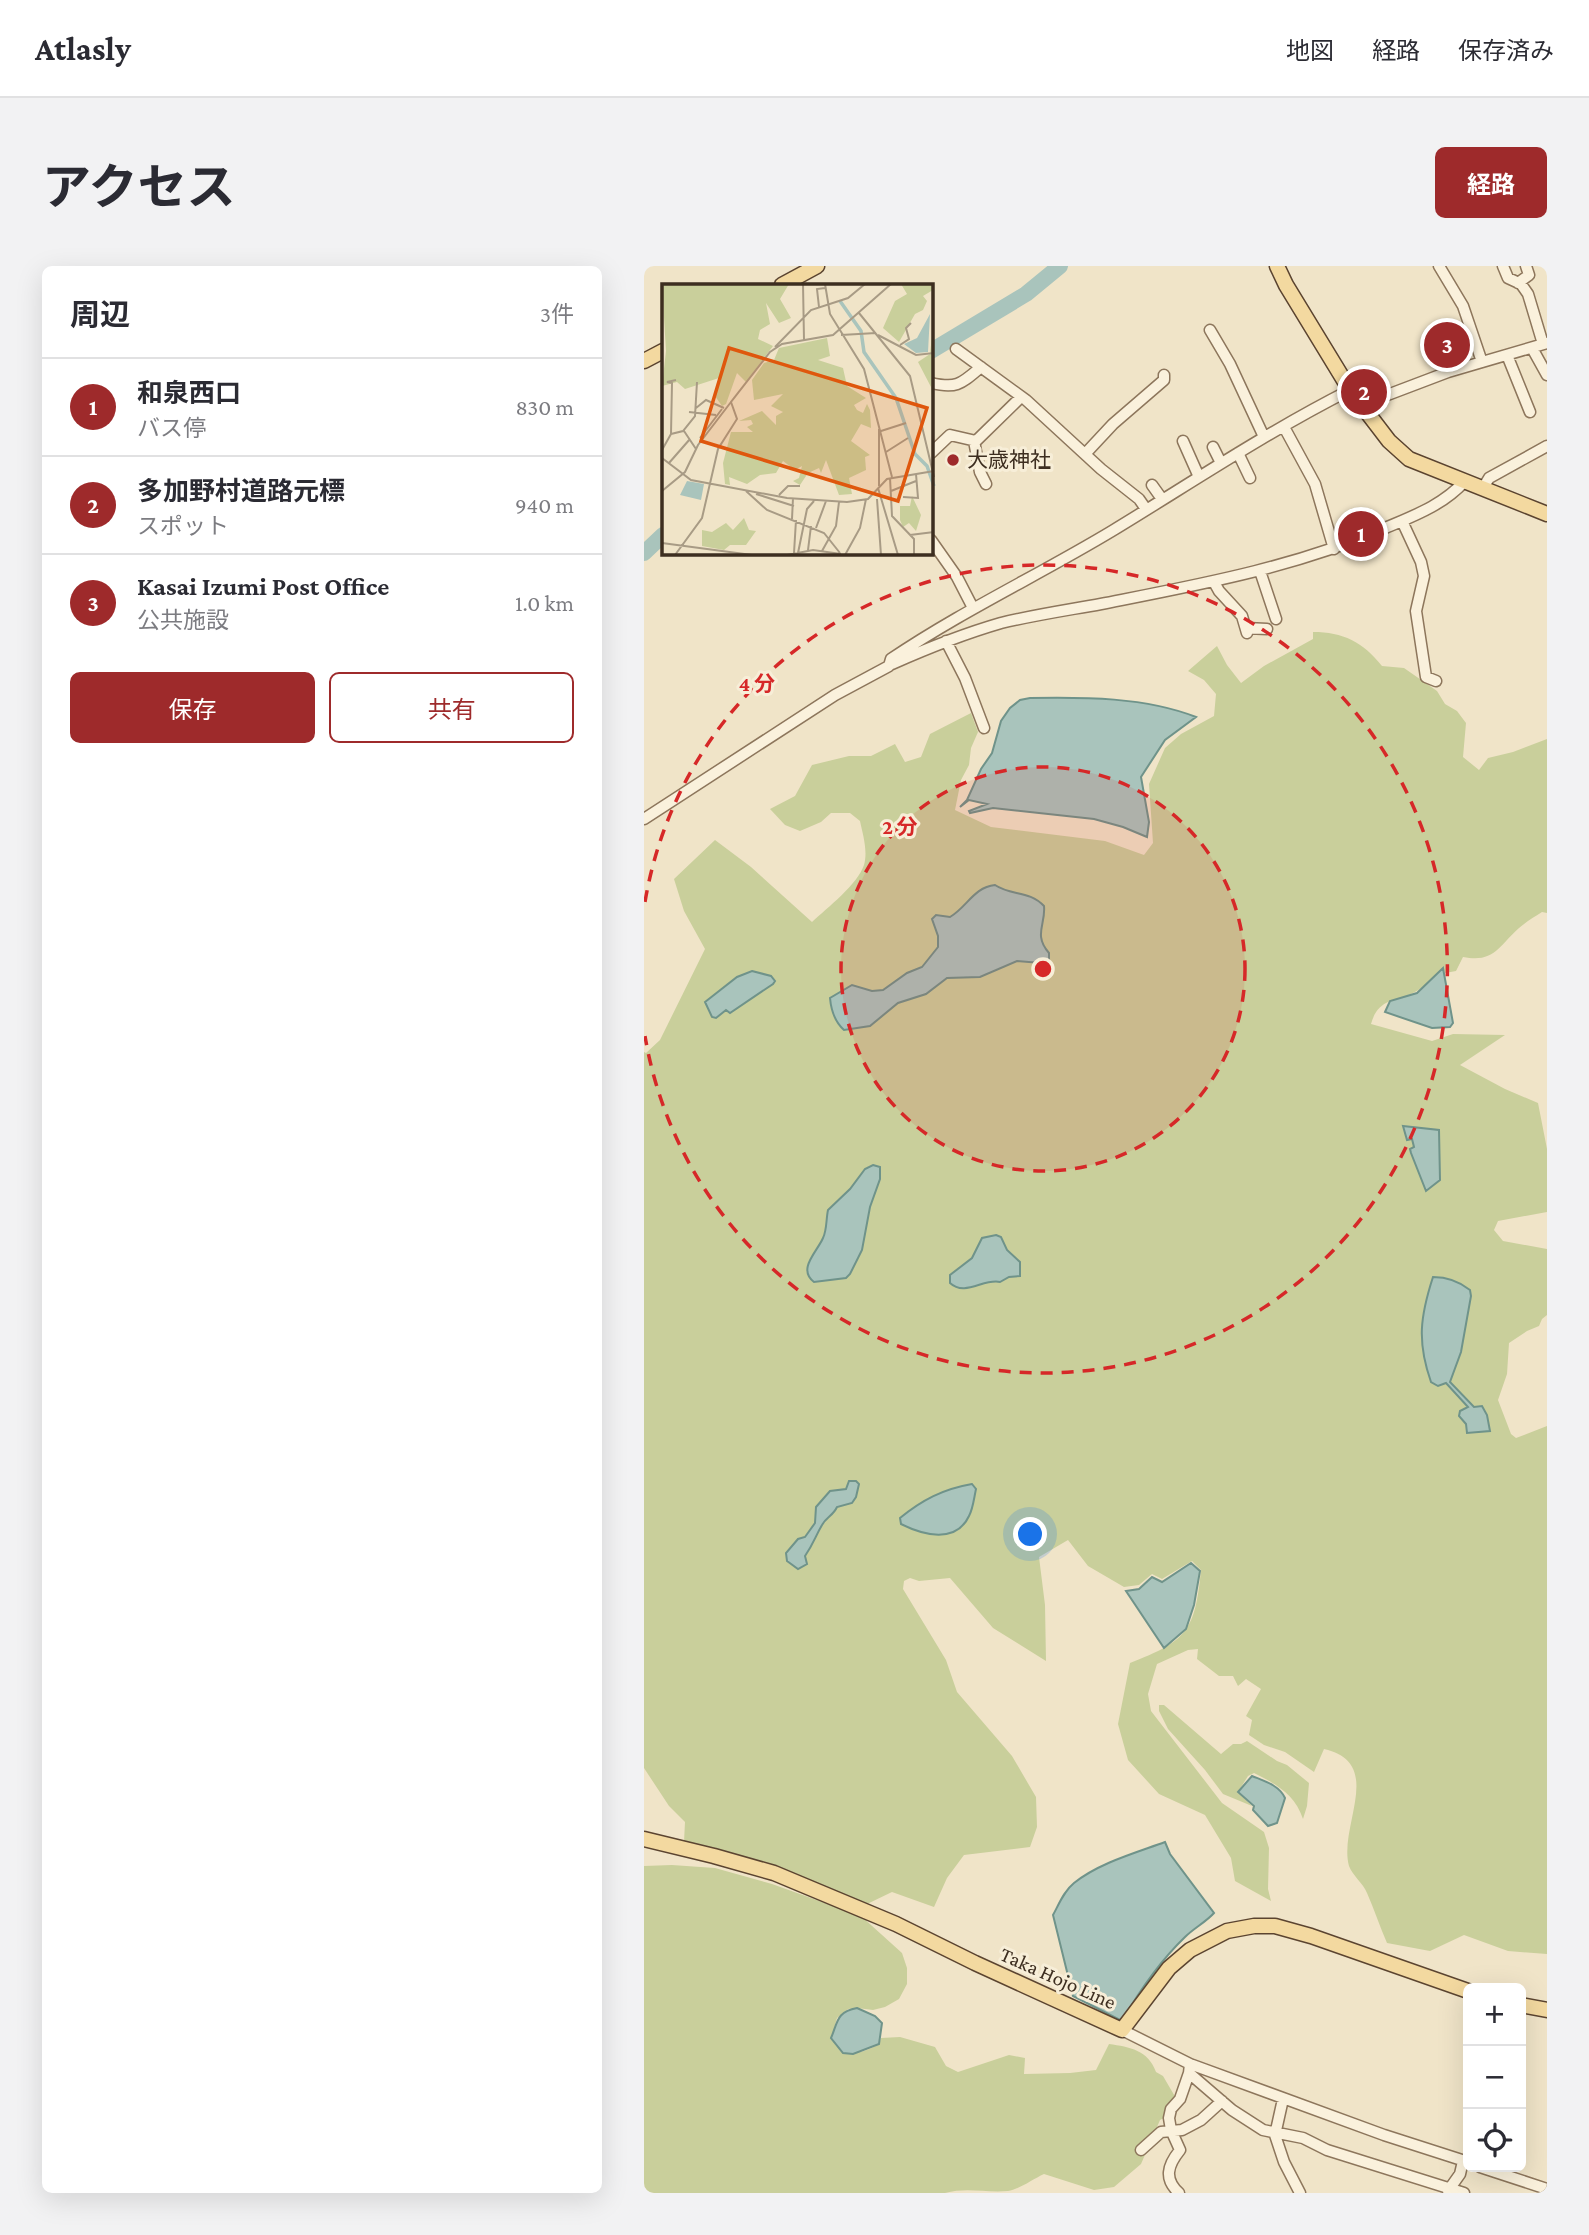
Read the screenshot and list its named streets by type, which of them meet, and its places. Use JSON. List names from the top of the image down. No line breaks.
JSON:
{"streets":{"main road":["Taka Hojo Line"]},"places":["大歳神社"],"page":{"header":"Atlasly","nav":["地図","経路","保存済み"],"title":"アクセス","buttons":["経路",["保存","共有"]],"heading":["周辺","3件"],"pins":["3","2","1"],"list":[{"mark":"1","name":"和泉西口","note":"バス停","value":"830 m"},{"mark":"2","name":"多加野村道路元標","note":"スポット","value":"940 m"},{"mark":"3","name":"Kasai Izumi Post Office","note":"公共施設","value":"1.0 km"}],"map_buttons":["+","−"]},"rings":["4 分","2 分"]}
